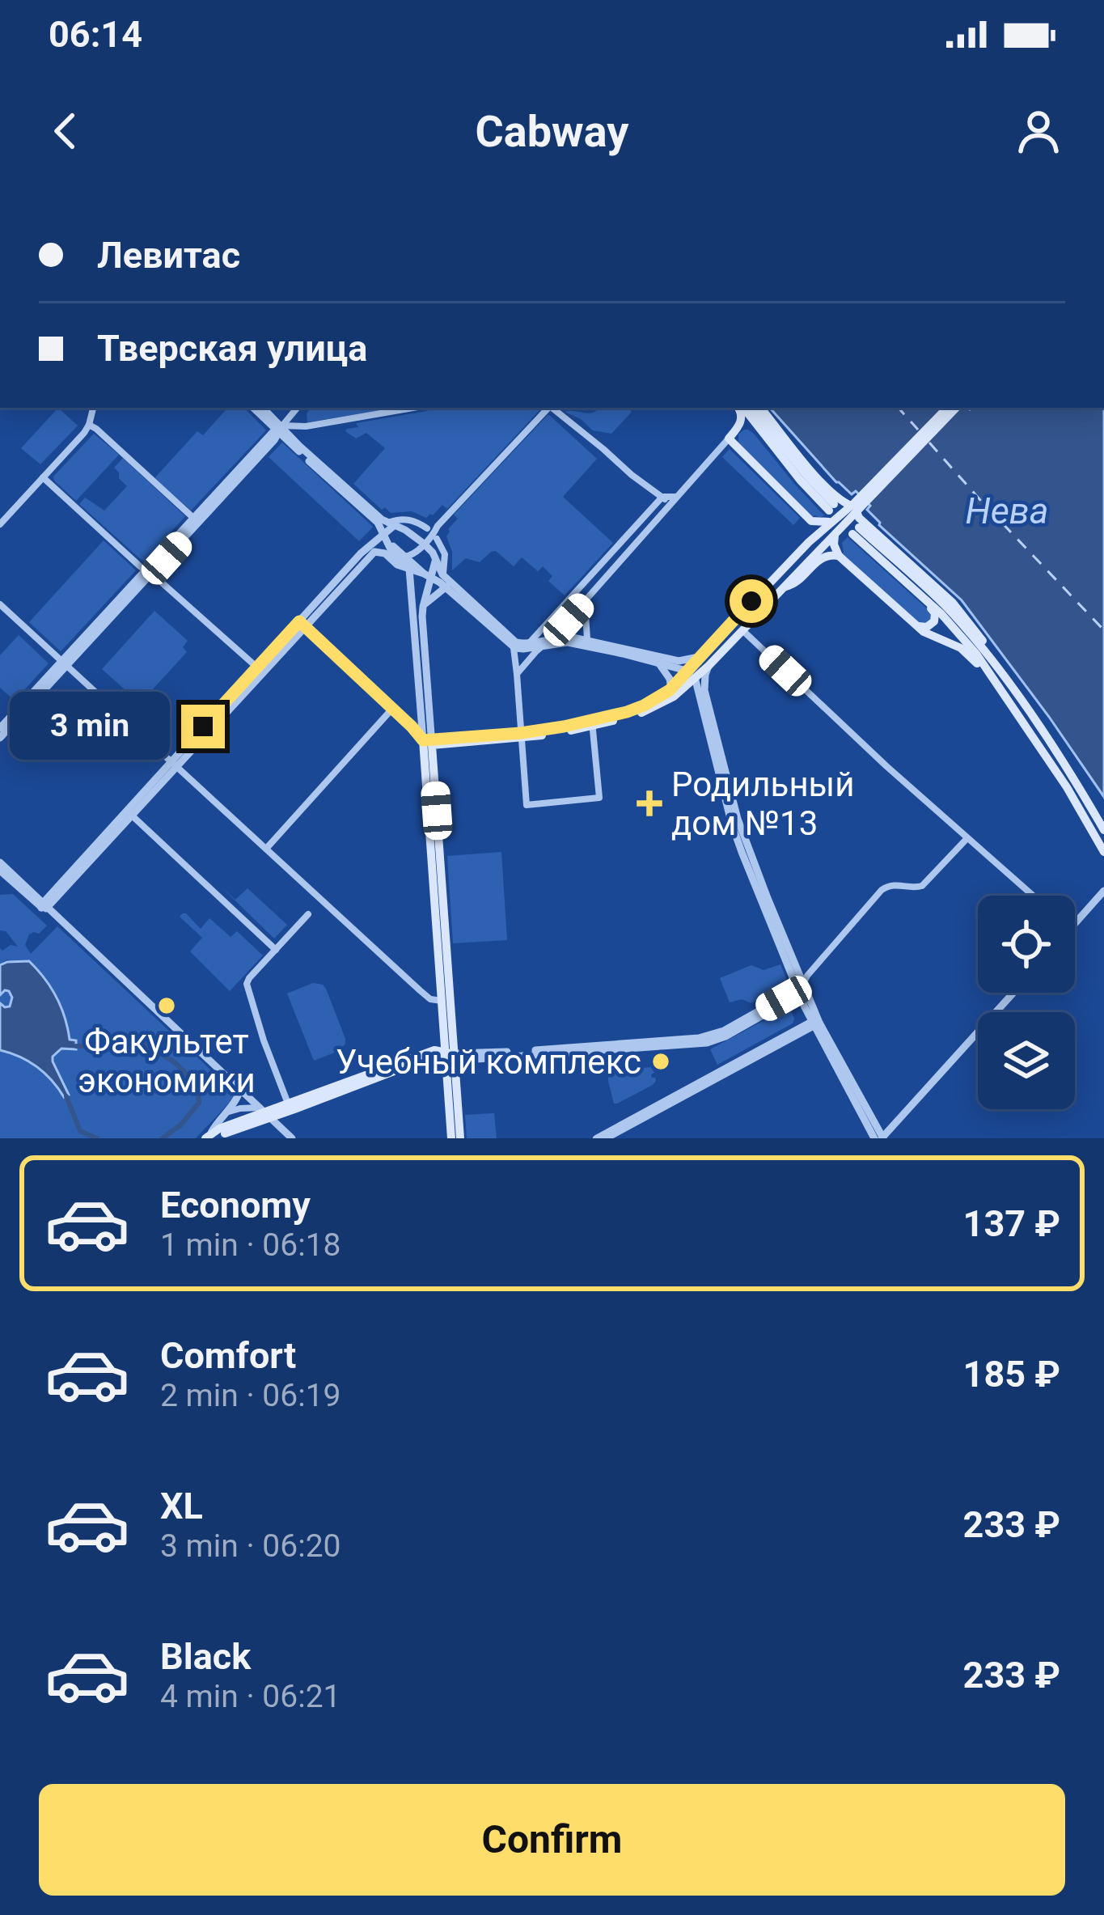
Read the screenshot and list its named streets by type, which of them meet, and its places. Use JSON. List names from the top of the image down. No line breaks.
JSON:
{"water":["Нева"],"places":{"health":["Родильный дом №13"],"other":["Факультет экономики","Учебный комплекс"]},"page":{"status":"06:14","header":"Cabway","banner":["Левитас","Тверская улица"],"bubble":"3 min","list":[{"name":"Economy","note":"1 min · 06:18","value":"137 ₽"},{"name":"Comfort","note":"2 min · 06:19","value":"185 ₽"},{"name":"XL","note":"3 min · 06:20","value":"233 ₽"},{"name":"Black","note":"4 min · 06:21","value":"233 ₽"}],"buttons":"Confirm"}}
